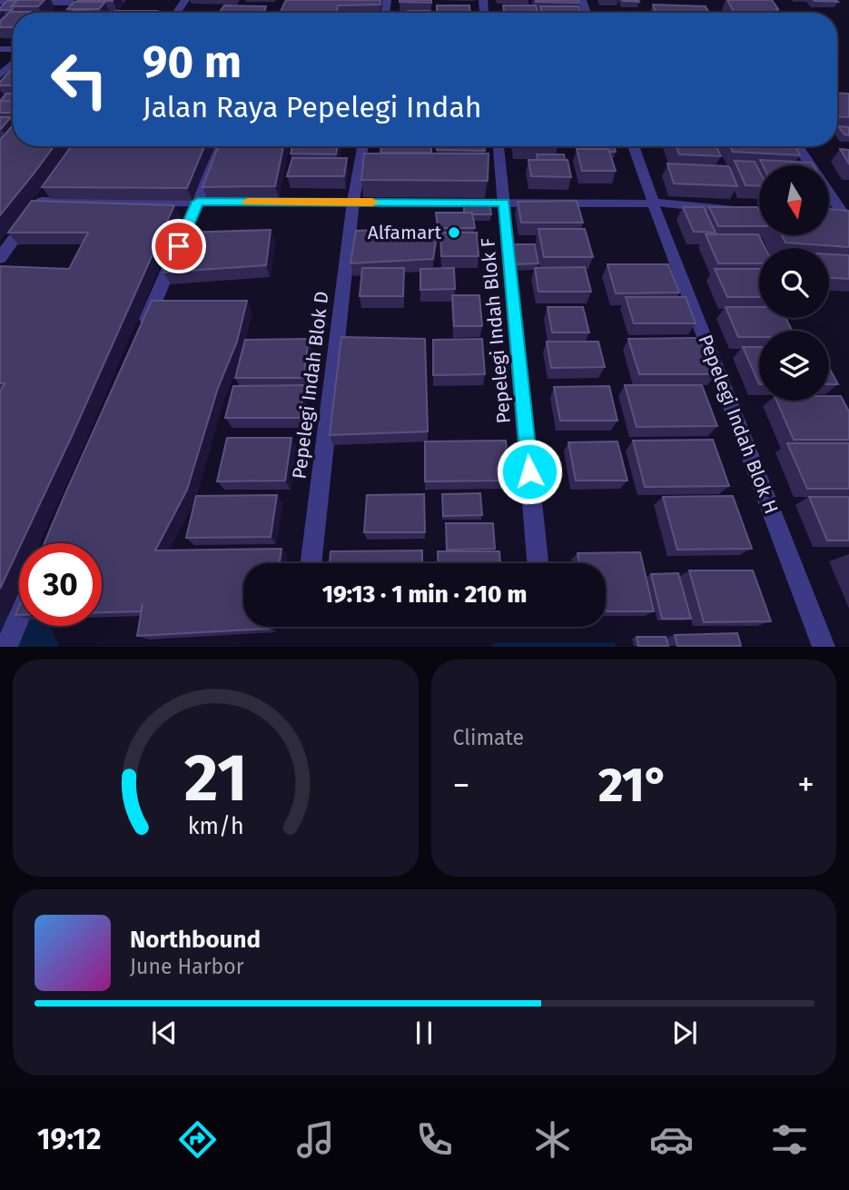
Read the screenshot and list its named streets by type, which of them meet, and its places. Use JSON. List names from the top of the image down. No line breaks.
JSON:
{"streets":{"street":["Pepelegi Indah Blok F","Pepelegi Indah Blok D","Pepelegi Indah Blok H"]},"places":["Alfamart"],"north":"bottom","page":{"turn":["90 m","Jalan Raya Pepelegi Indah"],"limit":"30","trip":"19:13 · 1 min · 210 m","tile":"Climate","heat":["−","21°","+"],"song":["Northbound","June Harbor"],"tabs":"19:12","gauge":["21","km/h"]}}
